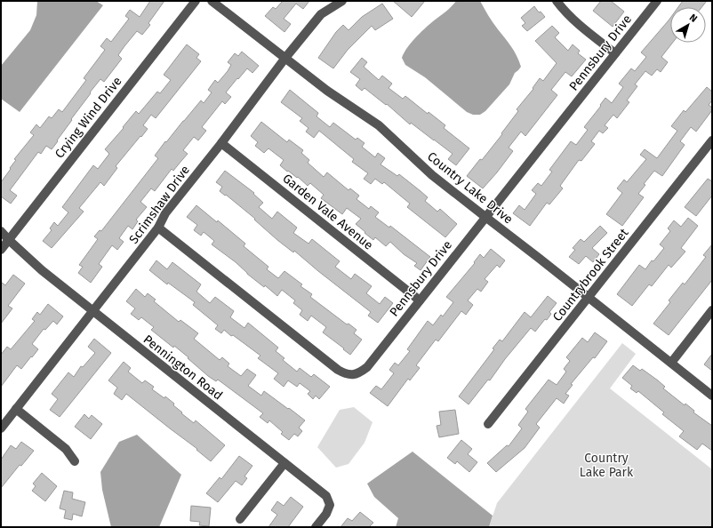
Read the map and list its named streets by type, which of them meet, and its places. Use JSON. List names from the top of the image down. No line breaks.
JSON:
{"streets":{"street":["Pennsbury Drive","Crying Wind Drive","Country Lake Drive","Scrimshaw Drive","Garden Vale Avenue","Countrybrook Street","Pennington Road"]},"crossings":[["Pennsbury Drive","Country Lake Drive"],["Pennsbury Drive","Scrimshaw Drive"],["Pennsbury Drive","Garden Vale Avenue"],["Crying Wind Drive","Pennington Road"],["Country Lake Drive","Scrimshaw Drive"],["Country Lake Drive","Countrybrook Street"],["Scrimshaw Drive","Garden Vale Avenue"],["Scrimshaw Drive","Pennington Road"]],"parks":["Country Lake Park"],"north":"top right"}
